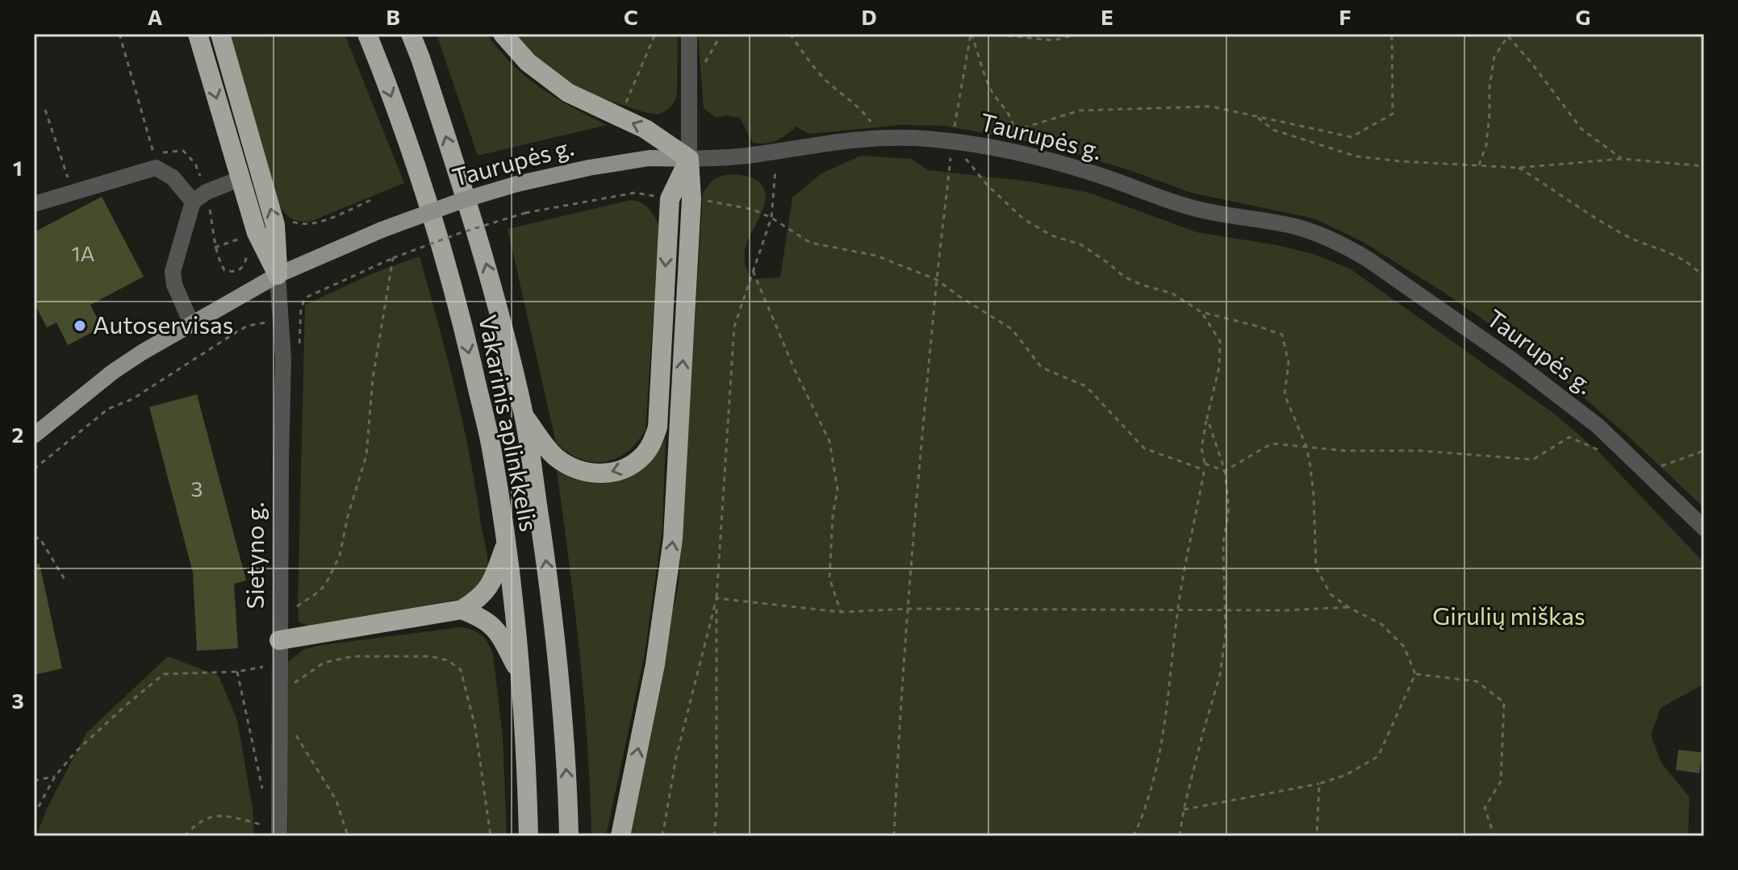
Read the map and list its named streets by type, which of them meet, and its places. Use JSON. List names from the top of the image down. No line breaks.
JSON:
{"streets":{"highway":["Vakarinis aplinkkelis"],"main road":["Taurupės g."],"street":["Sietyno g."]},"crossings":[["Taurupės g.","Sietyno g."]],"parks":["Girulių miškas"],"places":["Autoservisas"],"house_numbers":["1A","3"],"grid":{"columns":["A","B","C","D","E","F","G"],"rows":["1","2","3"]}}
